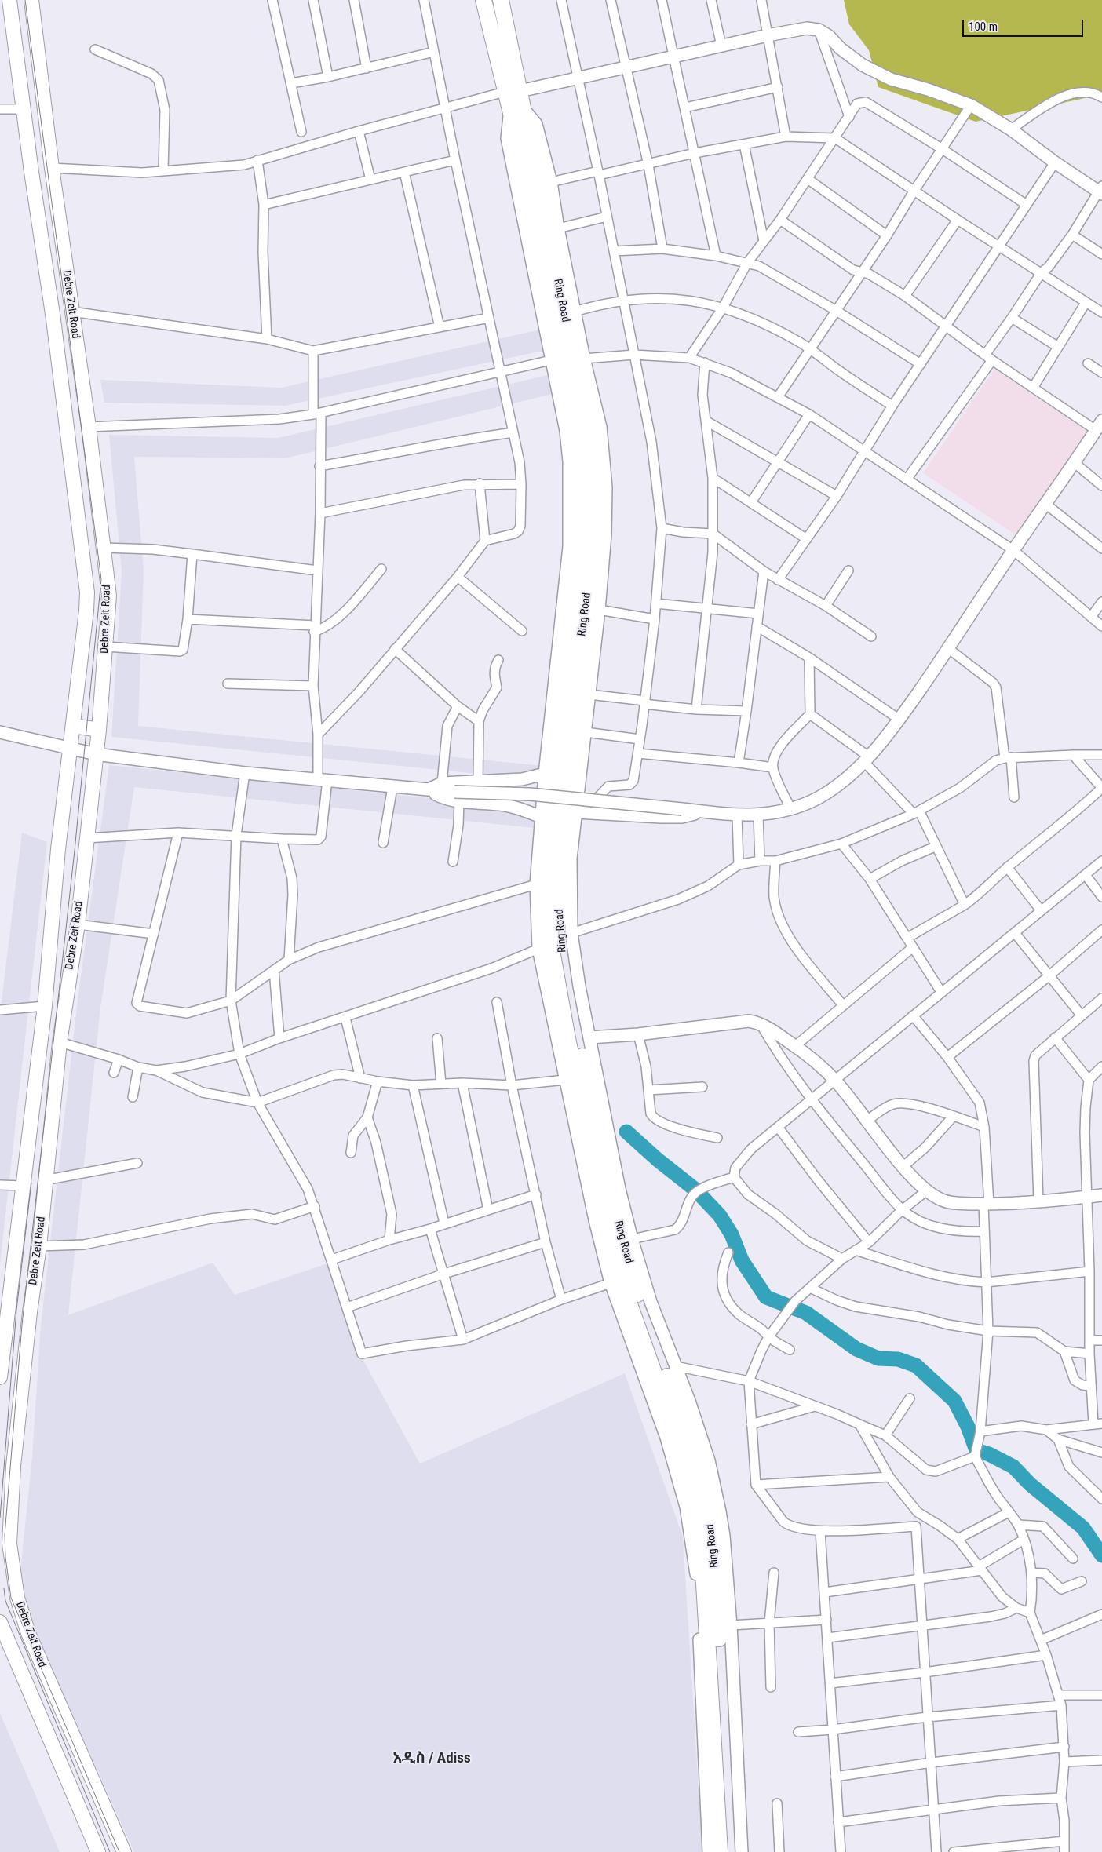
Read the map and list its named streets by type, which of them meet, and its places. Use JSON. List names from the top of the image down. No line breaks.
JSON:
{"streets":{"highway":["Ring Road"],"main road":["Debre Zeit Road"]},"districts":["አዲስ / Adiss"],"scale_bar":"100 m"}
